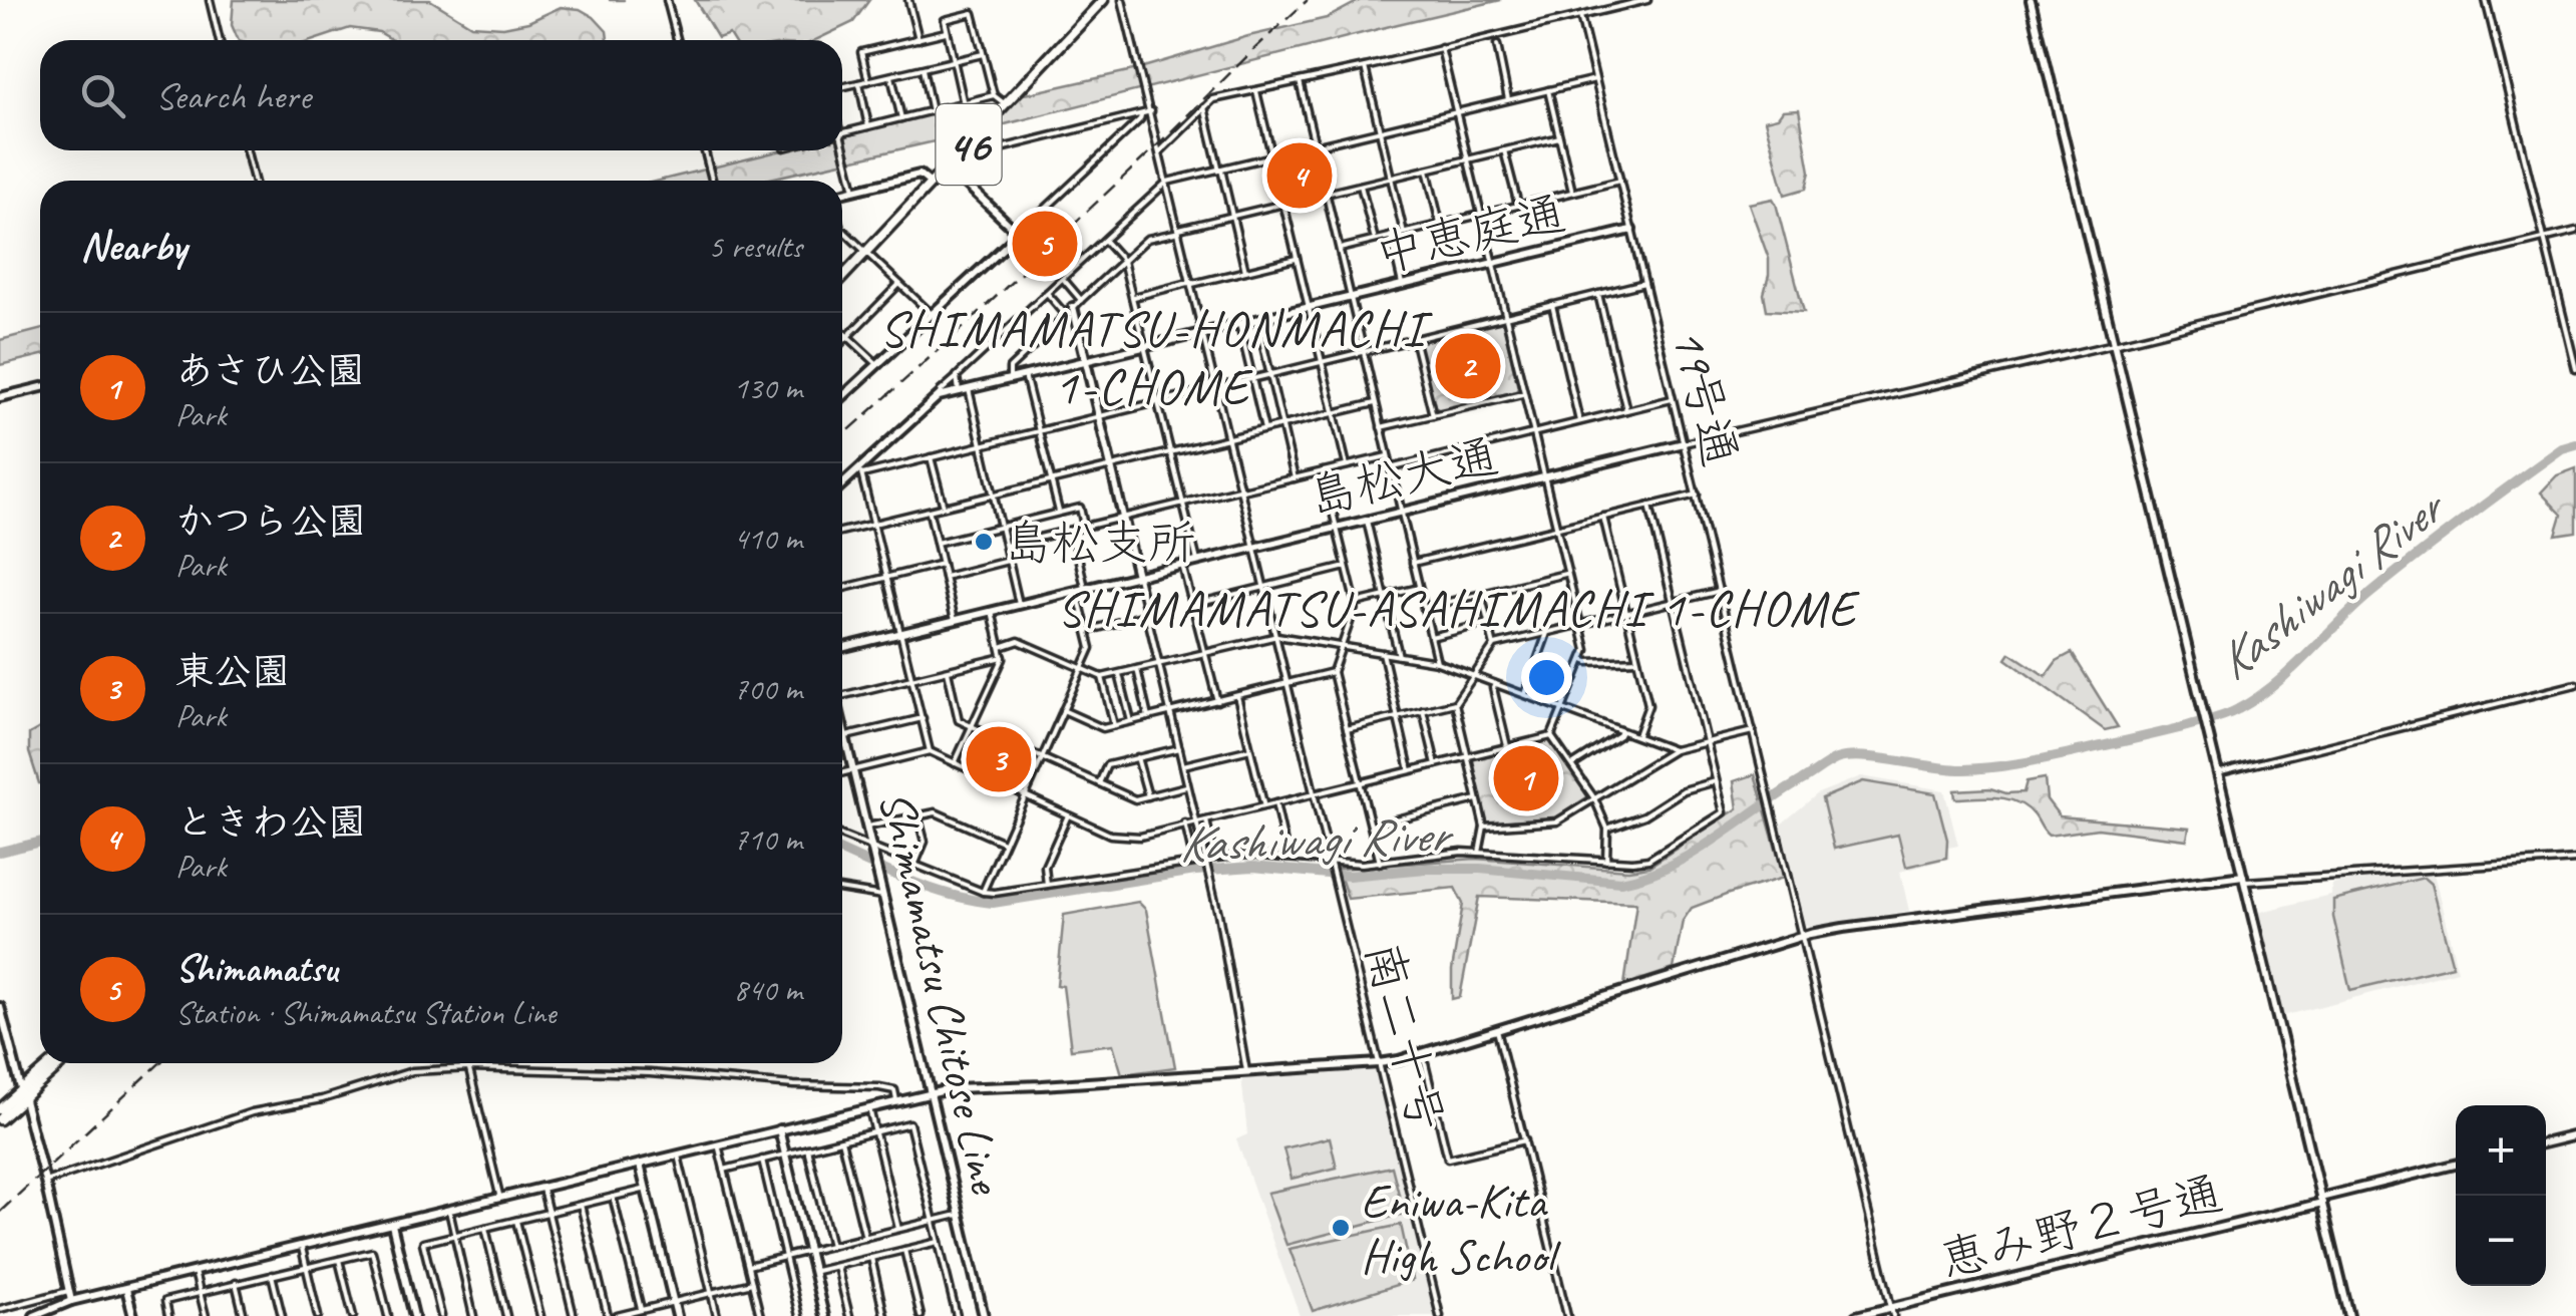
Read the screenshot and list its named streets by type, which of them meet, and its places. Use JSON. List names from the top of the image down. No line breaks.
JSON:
{"streets":{"main road":["46"],"street":["中恵庭通","19号通","島松大通","Shimamatsu Chitose Line","南二十号","恵み野２号通"]},"crossings":[["中恵庭通","19号通"],["中恵庭通","南二十号"],["19号通","島松大通"],["19号通","恵み野２号通"],["島松大通","南二十号"]],"districts":["SHIMAMATSU-HONMACHI 1-CHOME","SHIMAMATSU-ASAHIMACHI 1-CHOME"],"water":["Kashiwagi River"],"places":["島松支所","Eniwa-Kita High School"],"page":{"search":"Search here","pins":["4","5","2","3","1"],"heading":["Nearby","5 results"],"list":[{"mark":"1","name":"あさひ公園","note":"Park","value":"130 m"},{"mark":"2","name":"かつら公園","note":"Park","value":"410 m"},{"mark":"3","name":"東公園","note":"Park","value":"700 m"},{"mark":"4","name":"ときわ公園","note":"Park","value":"710 m"},{"mark":"5","name":"Shimamatsu","note":"Station · Shimamatsu Station Line","value":"840 m"}],"map_buttons":["+","−"]}}
